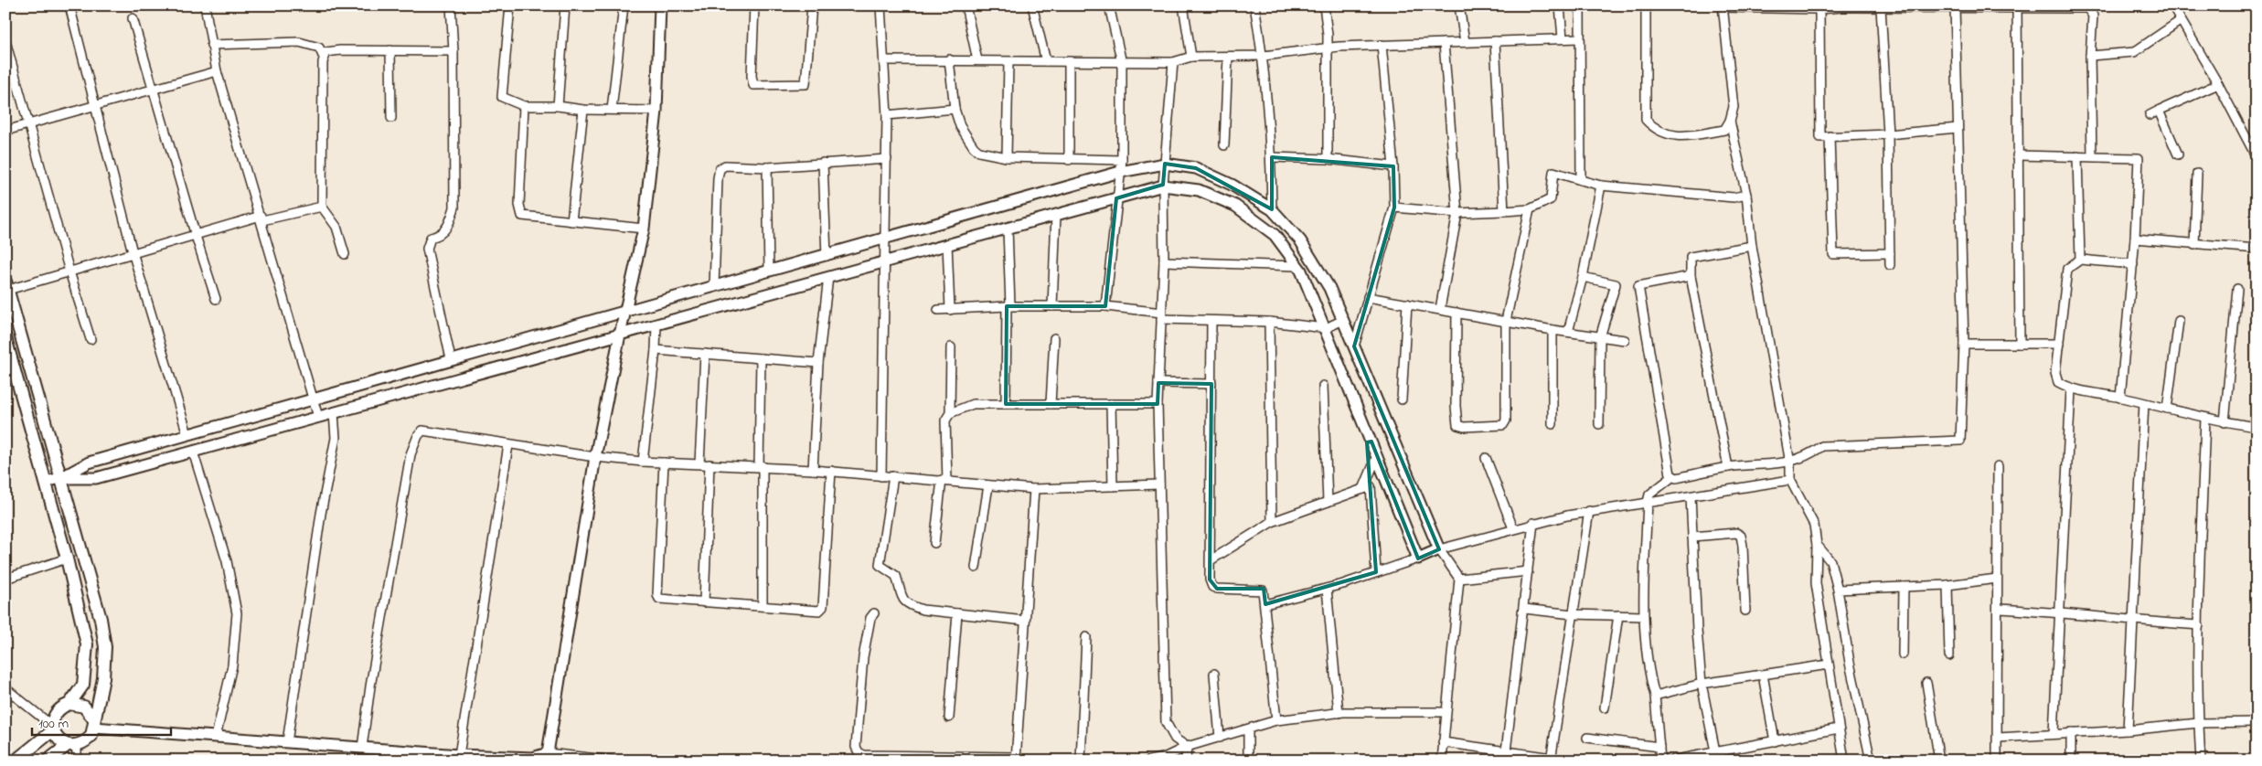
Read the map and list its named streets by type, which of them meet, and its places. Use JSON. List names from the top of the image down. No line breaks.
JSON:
{"scale_bar":"100 m"}
